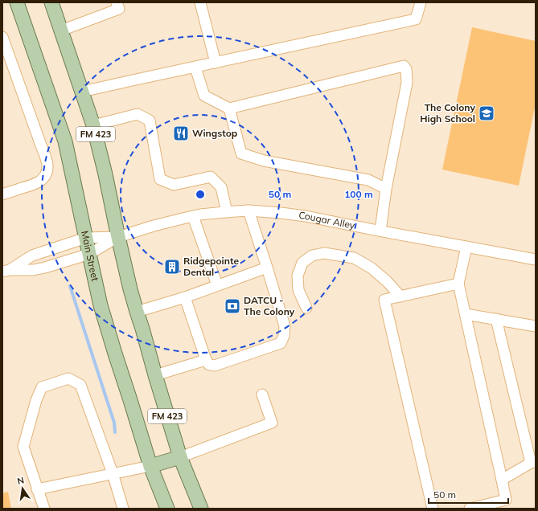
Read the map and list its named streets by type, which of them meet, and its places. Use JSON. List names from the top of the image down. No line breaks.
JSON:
{"streets":{"main road":["FM 423","Main Street"],"street":["Cougar Alley"]},"crossings":[["FM 423","Cougar Alley"]],"places":{"school or university":["The Colony High School"],"restaurant":["Wingstop"],"building":["Ridgepointe Dental"],"bank":["DATCU - The Colony"]},"scale_bar":"50 m","north":"top","rings":["50 m","100 m"]}
